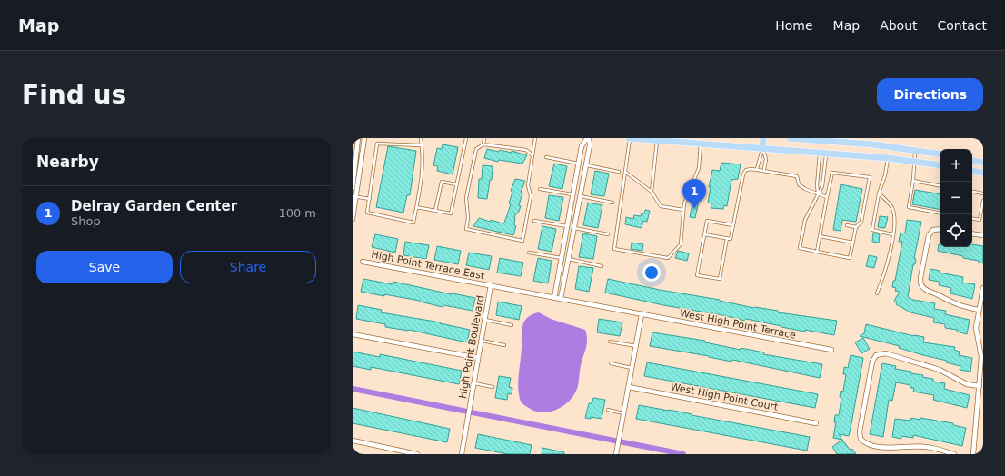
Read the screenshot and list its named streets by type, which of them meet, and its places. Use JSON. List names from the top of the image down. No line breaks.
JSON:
{"streets":{"street":["High Point Terrace East","West High Point Terrace","High Point Boulevard","West High Point Court"]},"crossings":[["High Point Terrace East","High Point Boulevard"],["West High Point Terrace","High Point Boulevard"]],"page":{"header":"Map","nav":["Home","Map","About","Contact"],"buttons":["Directions",["Save","Share"]],"title":"Find us","heading":"Nearby","map_buttons":["+","−"],"pins":"1","list":[{"mark":"1","name":"Delray Garden Center","note":"Shop","value":"100 m"}]}}
